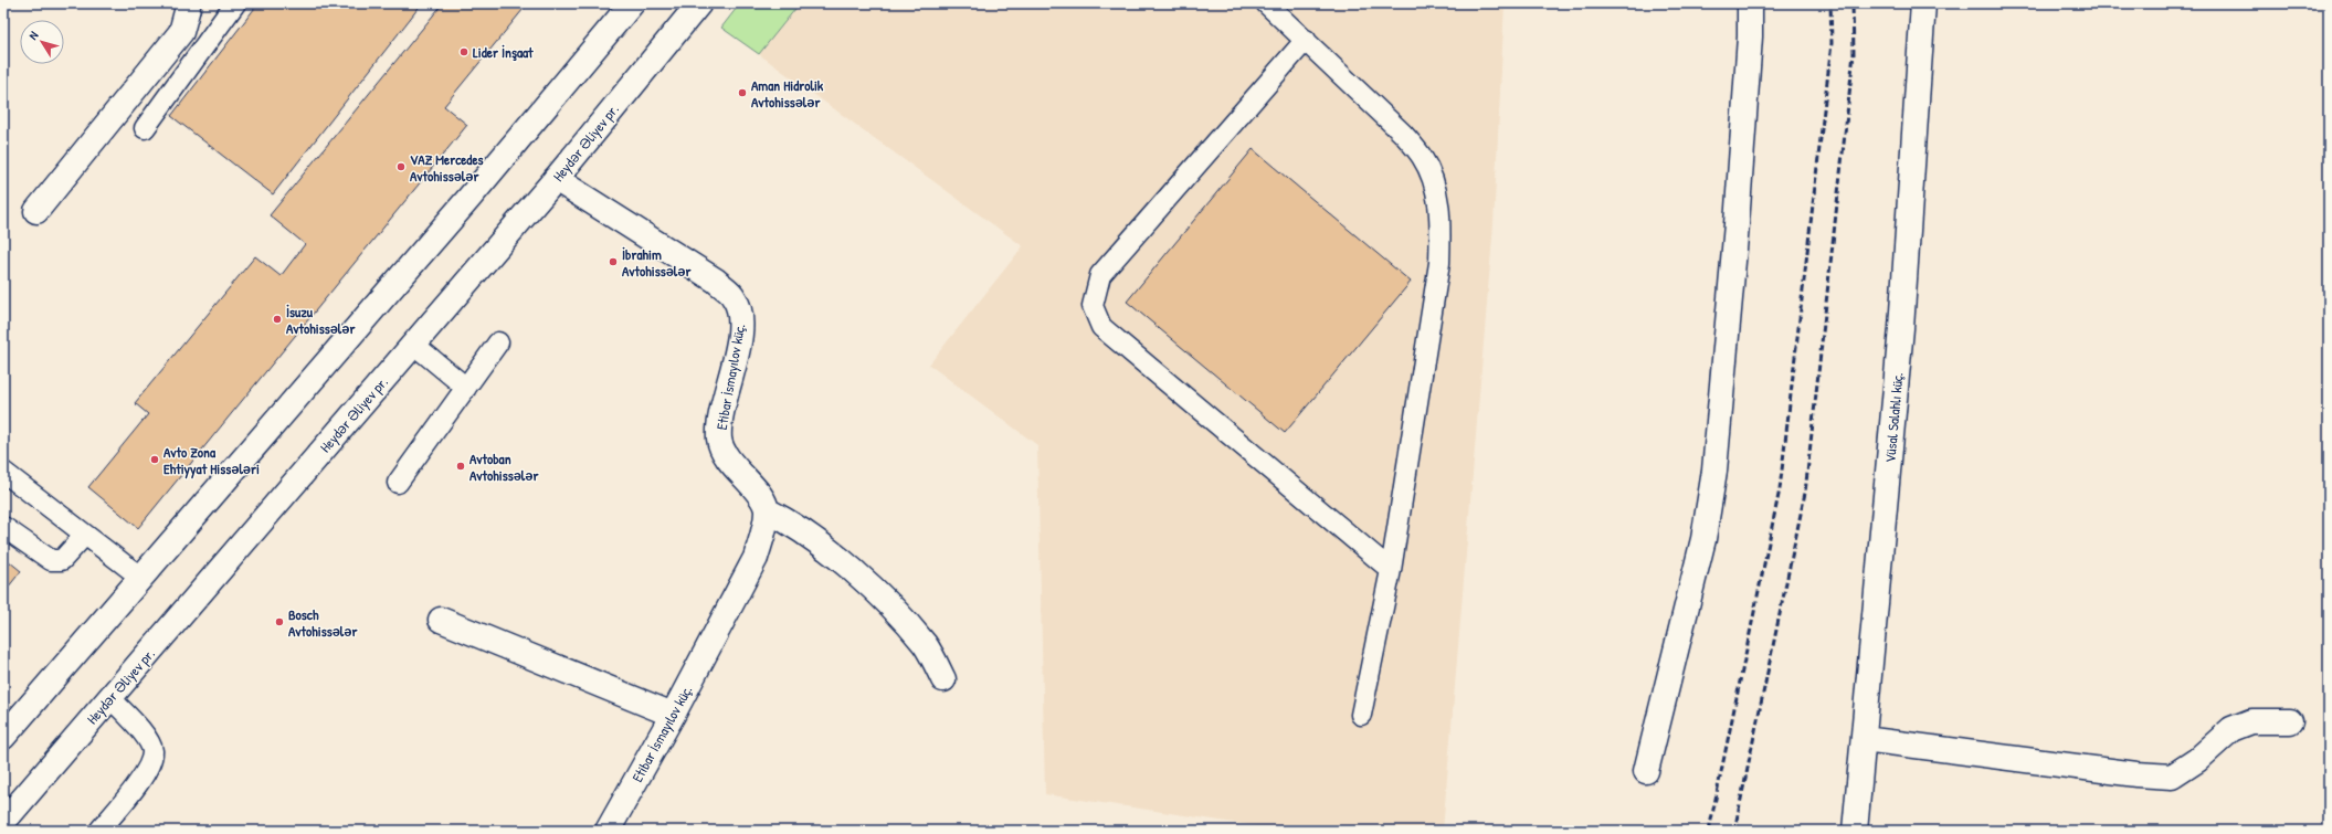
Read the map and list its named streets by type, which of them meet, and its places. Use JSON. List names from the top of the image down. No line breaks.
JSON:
{"streets":{"street":["Heydər Əliyev pr.","Etibar İsmayılov küç.","Vüsal Salahlı küç."]},"crossings":[["Heydər Əliyev pr.","Etibar İsmayılov küç."]],"places":["Lider İnşaat","Aman Hidrolik Avtohissələr","VAZ Mercedes Avtohissələr","İbrahim Avtohissələr","İsuzu Avtohissələr","Avto Zona Ehtiyyat Hissələri","Avtoban Avtohissələr","Bosch Avtohissələr"],"north":"top left"}
